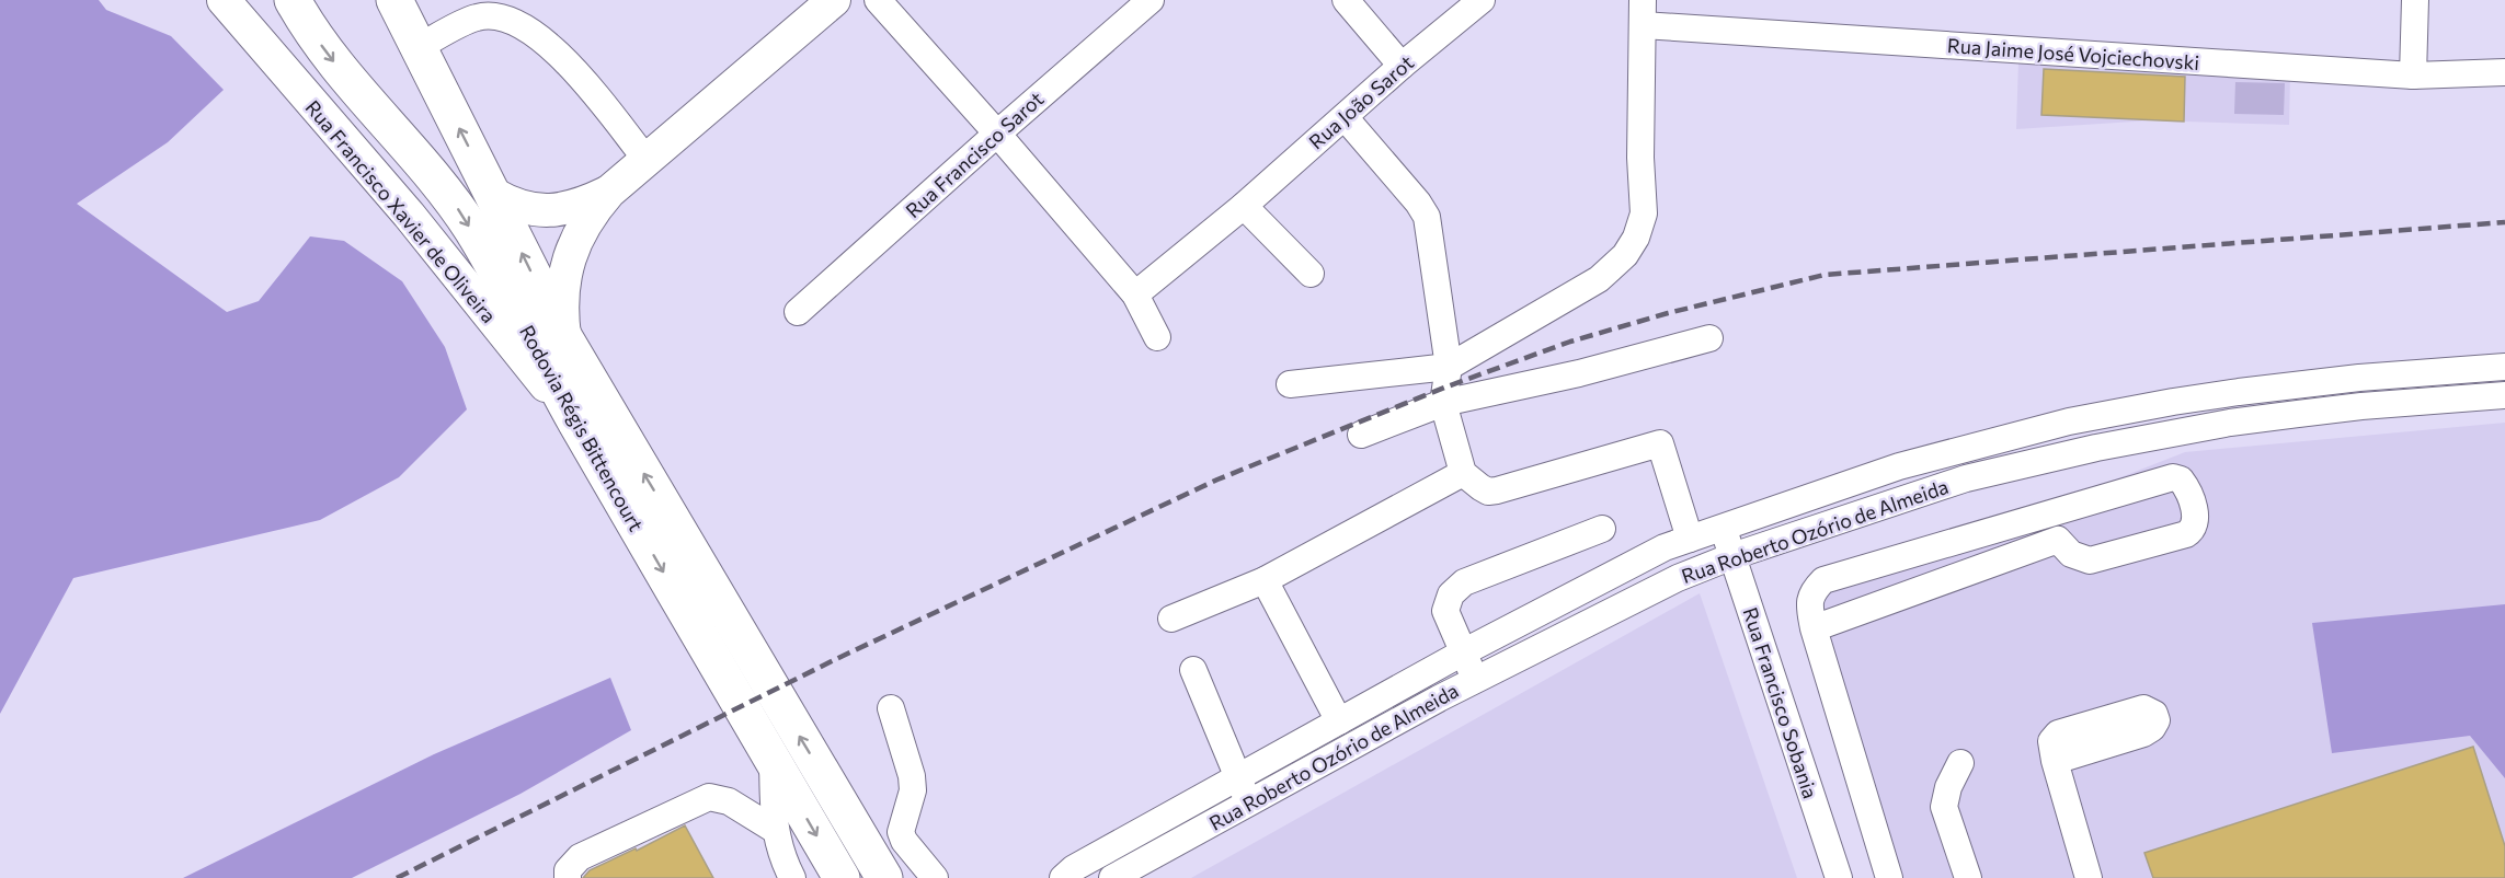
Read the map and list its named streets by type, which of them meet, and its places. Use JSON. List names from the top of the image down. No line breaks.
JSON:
{"streets":{"highway":["Rodovia Régis Bittencourt"],"main road":["Rua Francisco Xavier de Oliveira"],"street":["Rua Jaime José Vojciechovski","Rua João Sarot","Rua Francisco Sarot","Rua Roberto Ozório de Almeida","Rua Francisco Sobania"]},"crossings":[["Rua Francisco Xavier de Oliveira","Rodovia Régis Bittencourt"],["Rua Roberto Ozório de Almeida","Rua Francisco Sobania"]]}
